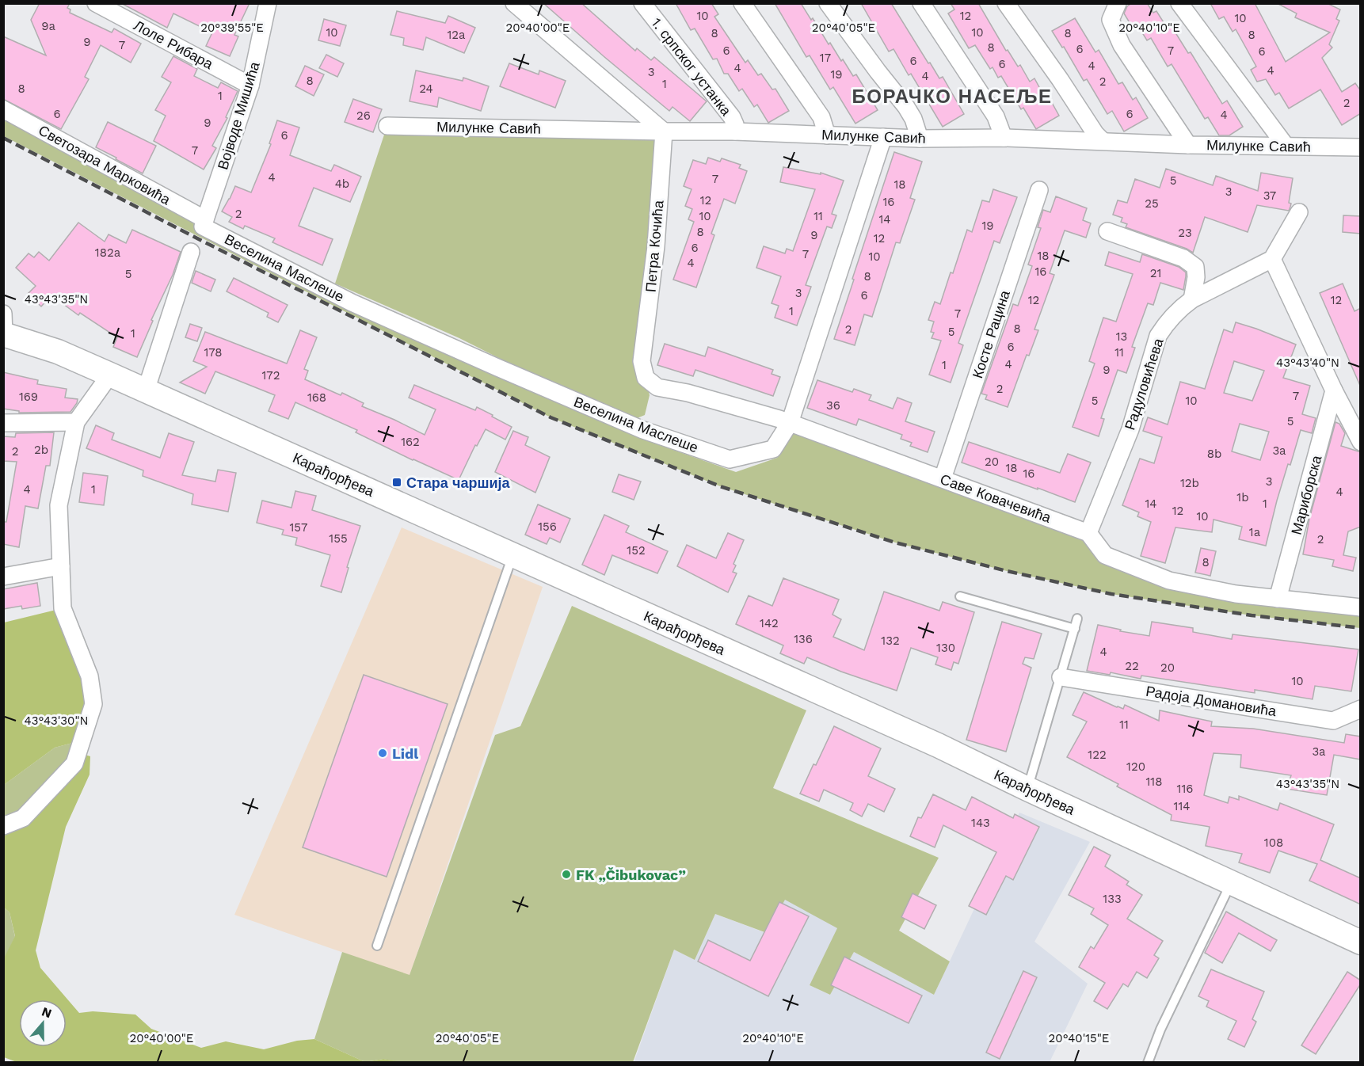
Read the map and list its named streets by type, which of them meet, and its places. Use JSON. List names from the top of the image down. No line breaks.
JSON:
{"streets":{"street":["Лоле Рибара","1. српског устанка","Војводе Мишића","Милунке Савић","Светозара Марковића","Петра Кочића","Веселина Маслеше","Косте Рацина","Радуловићева","Карађорђева","Мариборска","Саве Ковачевића","Радоја Домановића"]},"crossings":[["Лоле Рибара","Војводе Мишића"],["1. српског устанка","Милунке Савић"],["Војводе Мишића","Светозара Марковића"],["Војводе Мишића","Веселина Маслеше"],["Милунке Савић","Петра Кочића"],["Милунке Савић","Веселина Маслеше"],["Светозара Марковића","Веселина Маслеше"],["Петра Кочића","Саве Ковачевића"],["Веселина Маслеше","Саве Ковачевића"],["Косте Рацина","Саве Ковачевића"],["Радуловићева","Саве Ковачевића"]],"districts":["БОРАЧКО НАСЕЉЕ"],"places":{"transit":["Стара чаршија"],"other":["Lidl","FK „Čibukovac”"]},"house_numbers":["10","12","10","9a","10","10","8","8","12a","8","9","7","8","6","6","7","6","17","6","6","4","4","4","3","19","4","8","2","1","8","24","1","2","6","6","4","26","9","6","7","4","7","5","4b","18","3","37","12","16","25","2","10","11","14","19","8","23","9","12","6","182a","7","18","10","4","16","21","5","8","3","6","12","12","1","7","8","2","5","1","13","6","178","11","4","1","9","172","2","7","169","168","5","10","36","5","162","2b","3a","2","8b","20","18","16","3","12b","4","1","4","1b","14","1","12","10","156","157","1a","155","2","152","8","142","136","132","130","4","22","20","10","11","3a","122","120","118","116","114","143","108","133"],"north":"top","coordinates":["20°39'55\"E","20°40'00\"E","20°40'05\"E","20°40'10\"E","43°43'35\"N","43°43'40\"N","43°43'30\"N","20°40'15\"E"]}
